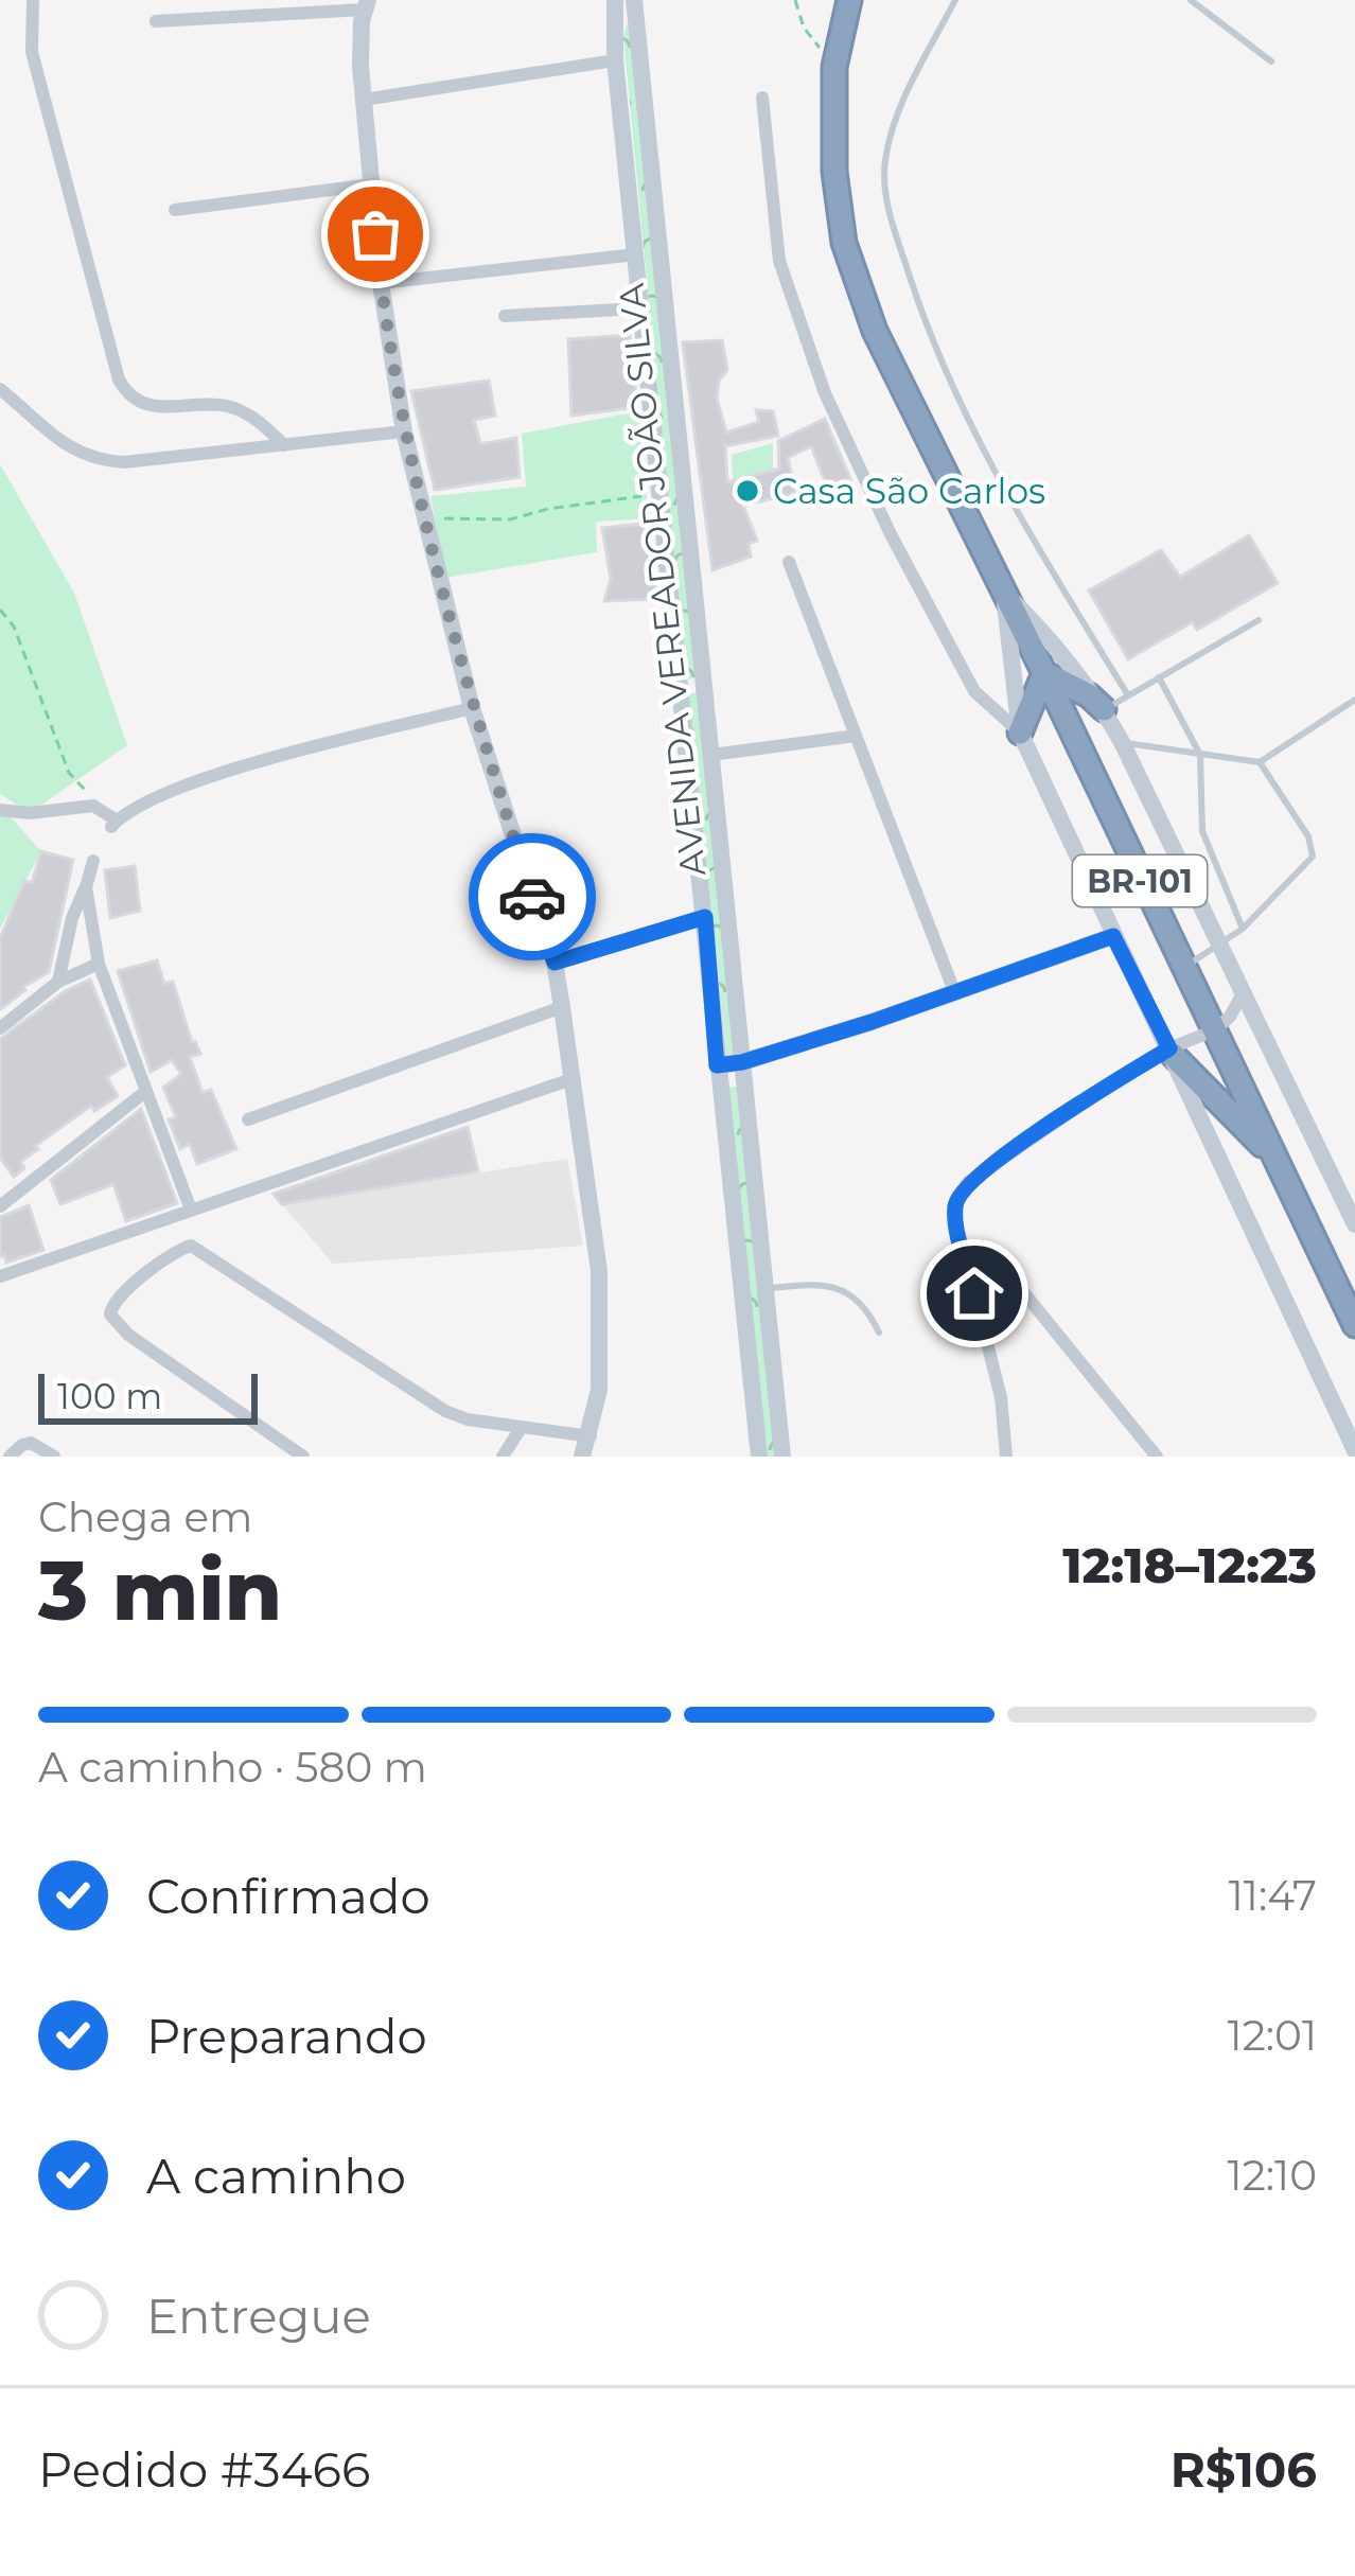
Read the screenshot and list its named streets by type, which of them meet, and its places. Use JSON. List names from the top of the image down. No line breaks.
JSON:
{"streets":{"highway":["BR-101"],"street":["AVENIDA VEREADOR JOÃO SILVA"]},"places":["Casa São Carlos"],"scale_bar":"100 m","page":{"scale":"100 m","heading":["3 min","Chega em","12:18–12:23"],"panel":["Pedido #3466","R$106"],"bar":"A caminho · 580 m","list":[["Confirmado","11:47"],["Preparando","12:01"],["A caminho","12:10"],"Entregue"]}}
